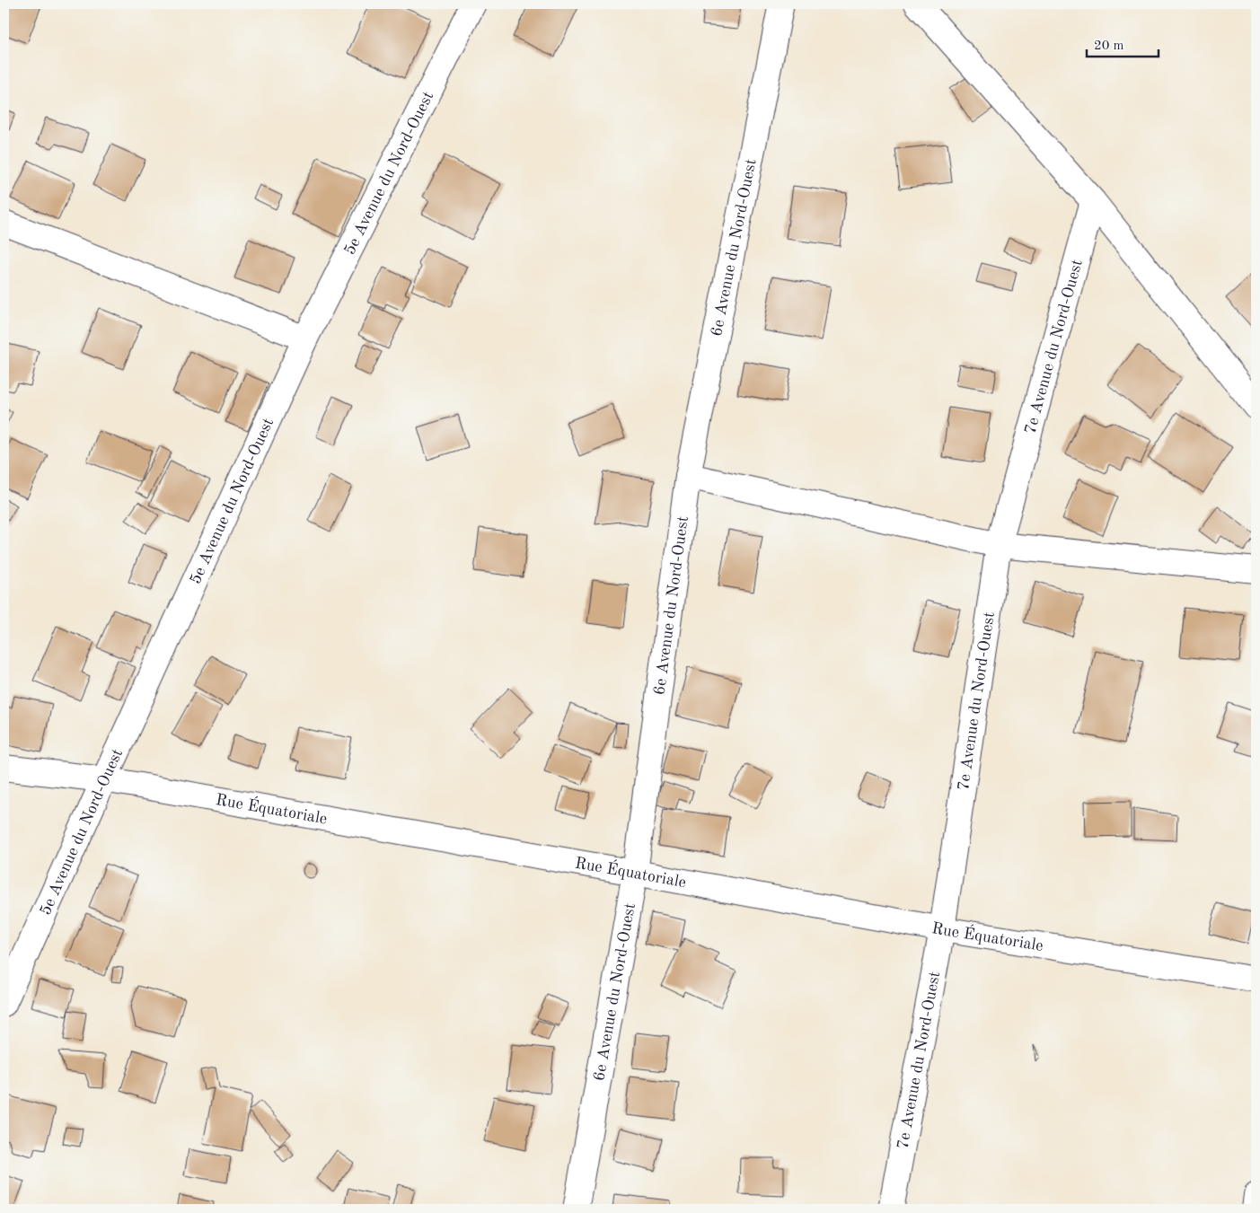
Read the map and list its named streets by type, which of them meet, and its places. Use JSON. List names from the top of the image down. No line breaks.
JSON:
{"streets":{"street":["5e Avenue du Nord-Ouest","6e Avenue du Nord-Ouest","7e Avenue du Nord-Ouest","Rue Équatoriale"]},"crossings":[["5e Avenue du Nord-Ouest","Rue Équatoriale"],["6e Avenue du Nord-Ouest","Rue Équatoriale"],["7e Avenue du Nord-Ouest","Rue Équatoriale"]],"scale_bar":"20 m"}
